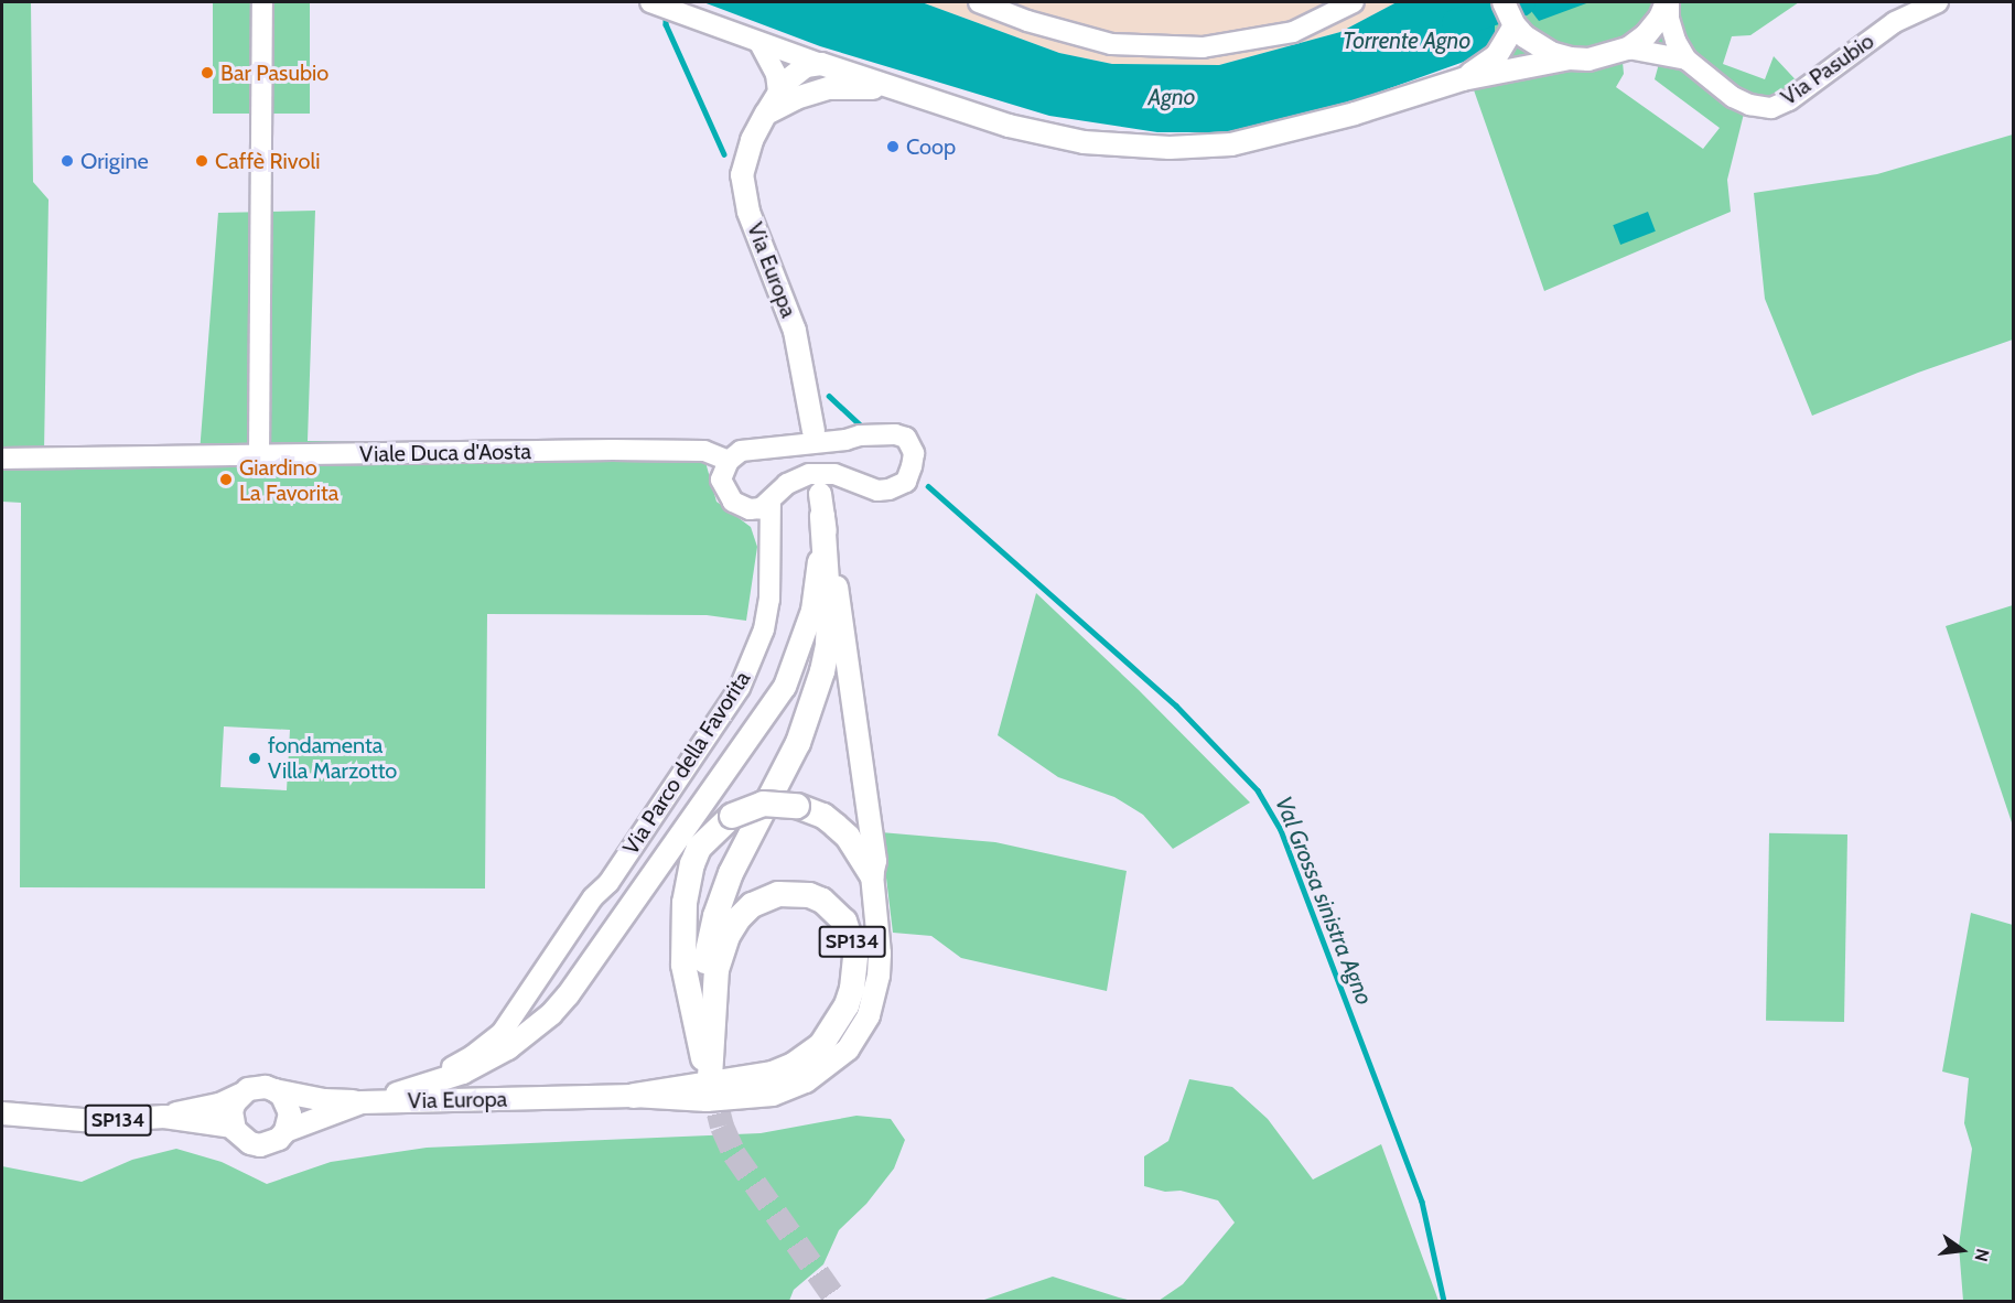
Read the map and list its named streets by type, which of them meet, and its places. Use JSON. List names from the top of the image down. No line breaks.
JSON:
{"streets":{"highway":["SP134"],"main road":["Via Europa"],"street":["Via Pasubio","Viale Duca d'Aosta","Via Parco della Favorita"]},"crossings":[["Via Europa","SP134"]],"water":["Torrente Agno","Agno","Val Grossa sinistra Agno"],"places":["Bar Pasubio","Coop","Origine","Caffè Rivoli","Giardino La Favorita","fondamenta Villa Marzotto"],"north":"right"}
